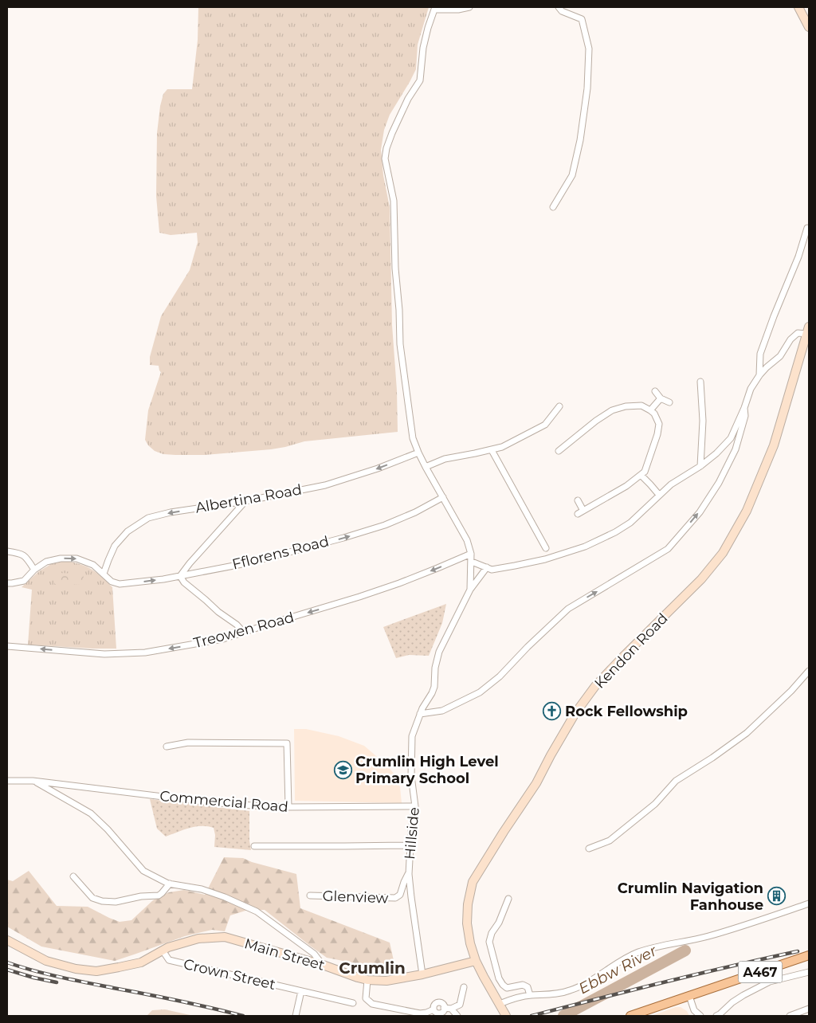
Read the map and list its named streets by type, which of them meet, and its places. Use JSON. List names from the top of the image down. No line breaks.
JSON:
{"streets":{"main road":["Kendon Road","Main Street","A467"],"street":["Albertina Road","Fflorens Road","Treowen Road","Commercial Road","Hillside","Glenview","Crown Street"]},"crossings":[["Albertina Road","Fflorens Road"],["Albertina Road","Hillside"],["Fflorens Road","Hillside"],["Treowen Road","Hillside"],["Kendon Road","Main Street"],["Commercial Road","Hillside"],["Hillside","Glenview"],["Hillside","Main Street"],["Main Street","Crown Street"]],"one_way":["Albertina Road","Fflorens Road","Treowen Road"],"districts":["Crumlin"],"water":["Ebbw River"],"places":{"church":["Rock Fellowship"],"school or university":["Crumlin High Level Primary School"],"building":["Crumlin Navigation Fanhouse"]}}
